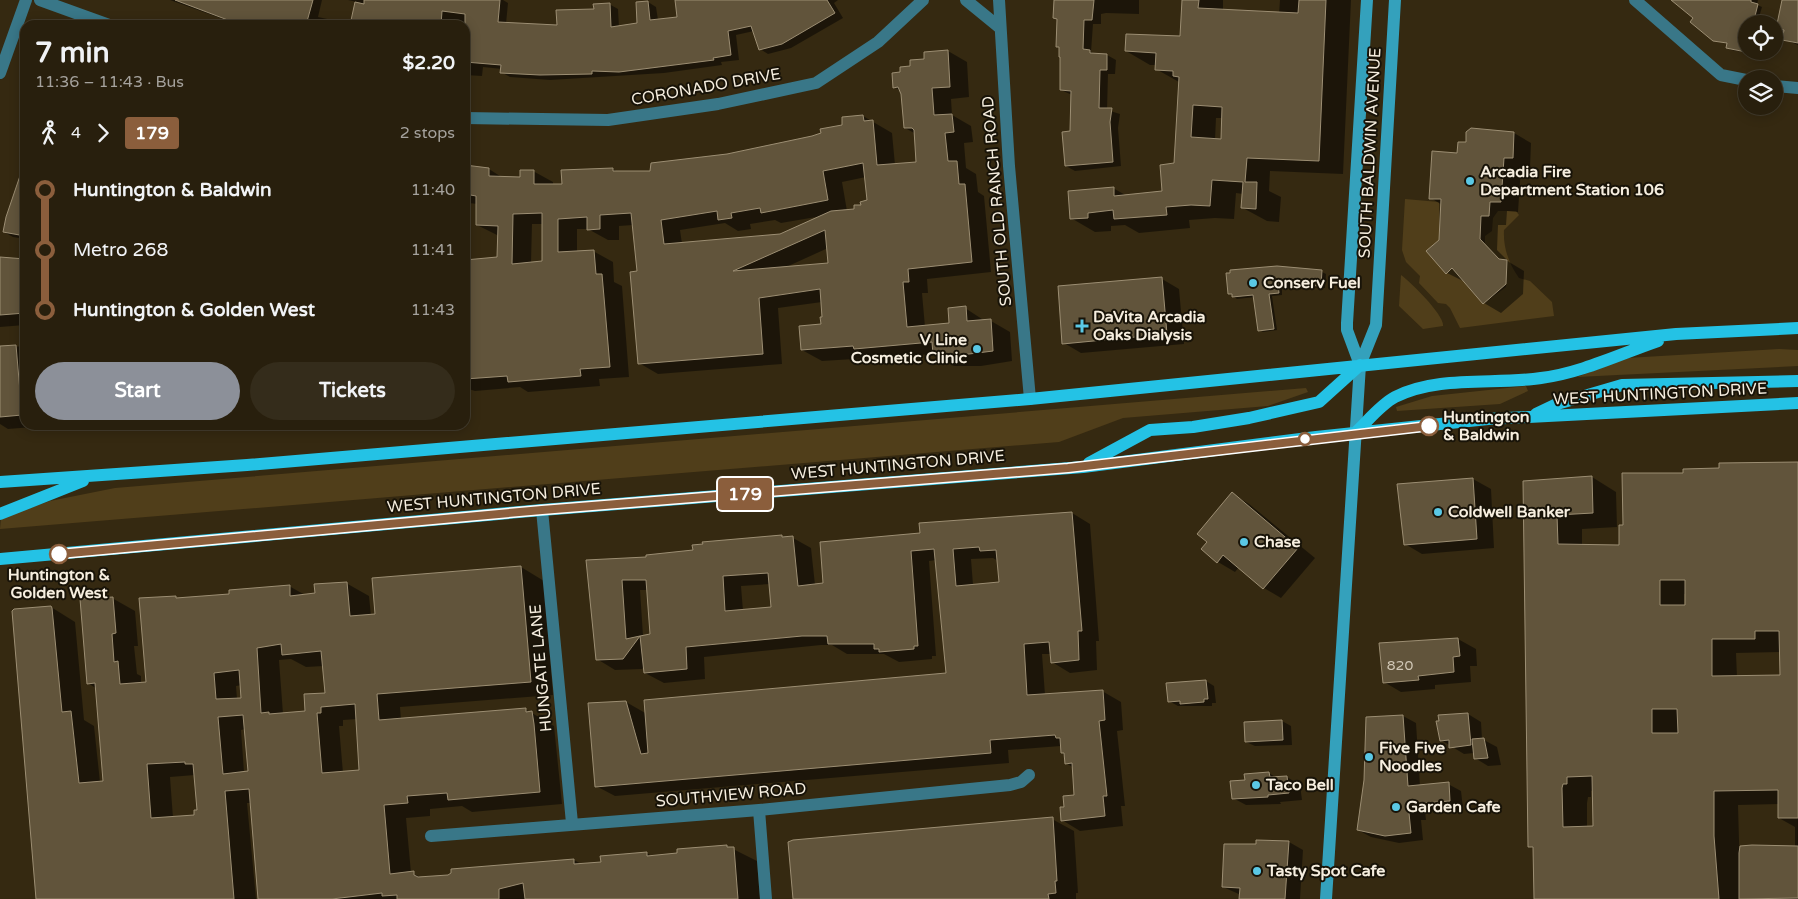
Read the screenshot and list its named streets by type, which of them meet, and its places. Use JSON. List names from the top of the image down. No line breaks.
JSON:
{"streets":{"main road":["SOUTH BALDWIN AVENUE","WEST HUNTINGTON DRIVE"],"street":["CORONADO DRIVE","SOUTH OLD RANCH ROAD","HUNGATE LANE","SOUTHVIEW ROAD"]},"crossings":[["SOUTH BALDWIN AVENUE","WEST HUNTINGTON DRIVE"],["WEST HUNTINGTON DRIVE","HUNGATE LANE"],["HUNGATE LANE","SOUTHVIEW ROAD"]],"places":{"other":["Arcadia Fire Department Station 106","Conserv Fuel","V Line Cosmetic Clinic","Huntington & Baldwin","Coldwell Banker","Chase","Huntington & Golden West","Five Five Noodles","Taco Bell","Garden Cafe","Tasty Spot Cafe"],"health":["DaVita Arcadia Oaks Dialysis"]},"lines":["bus line 179"],"house_numbers":["820"],"page":{"on_map":"179","heading":["7 min","11:36 – 11:43 · Bus","$2.20"],"legs":["4","179","2 stops"],"list":[{"name":"Huntington & Baldwin","value":"11:40"},{"name":"Metro 268","value":"11:41"},{"name":"Huntington & Golden West","value":"11:43"}],"buttons":["Start","Tickets"]}}
